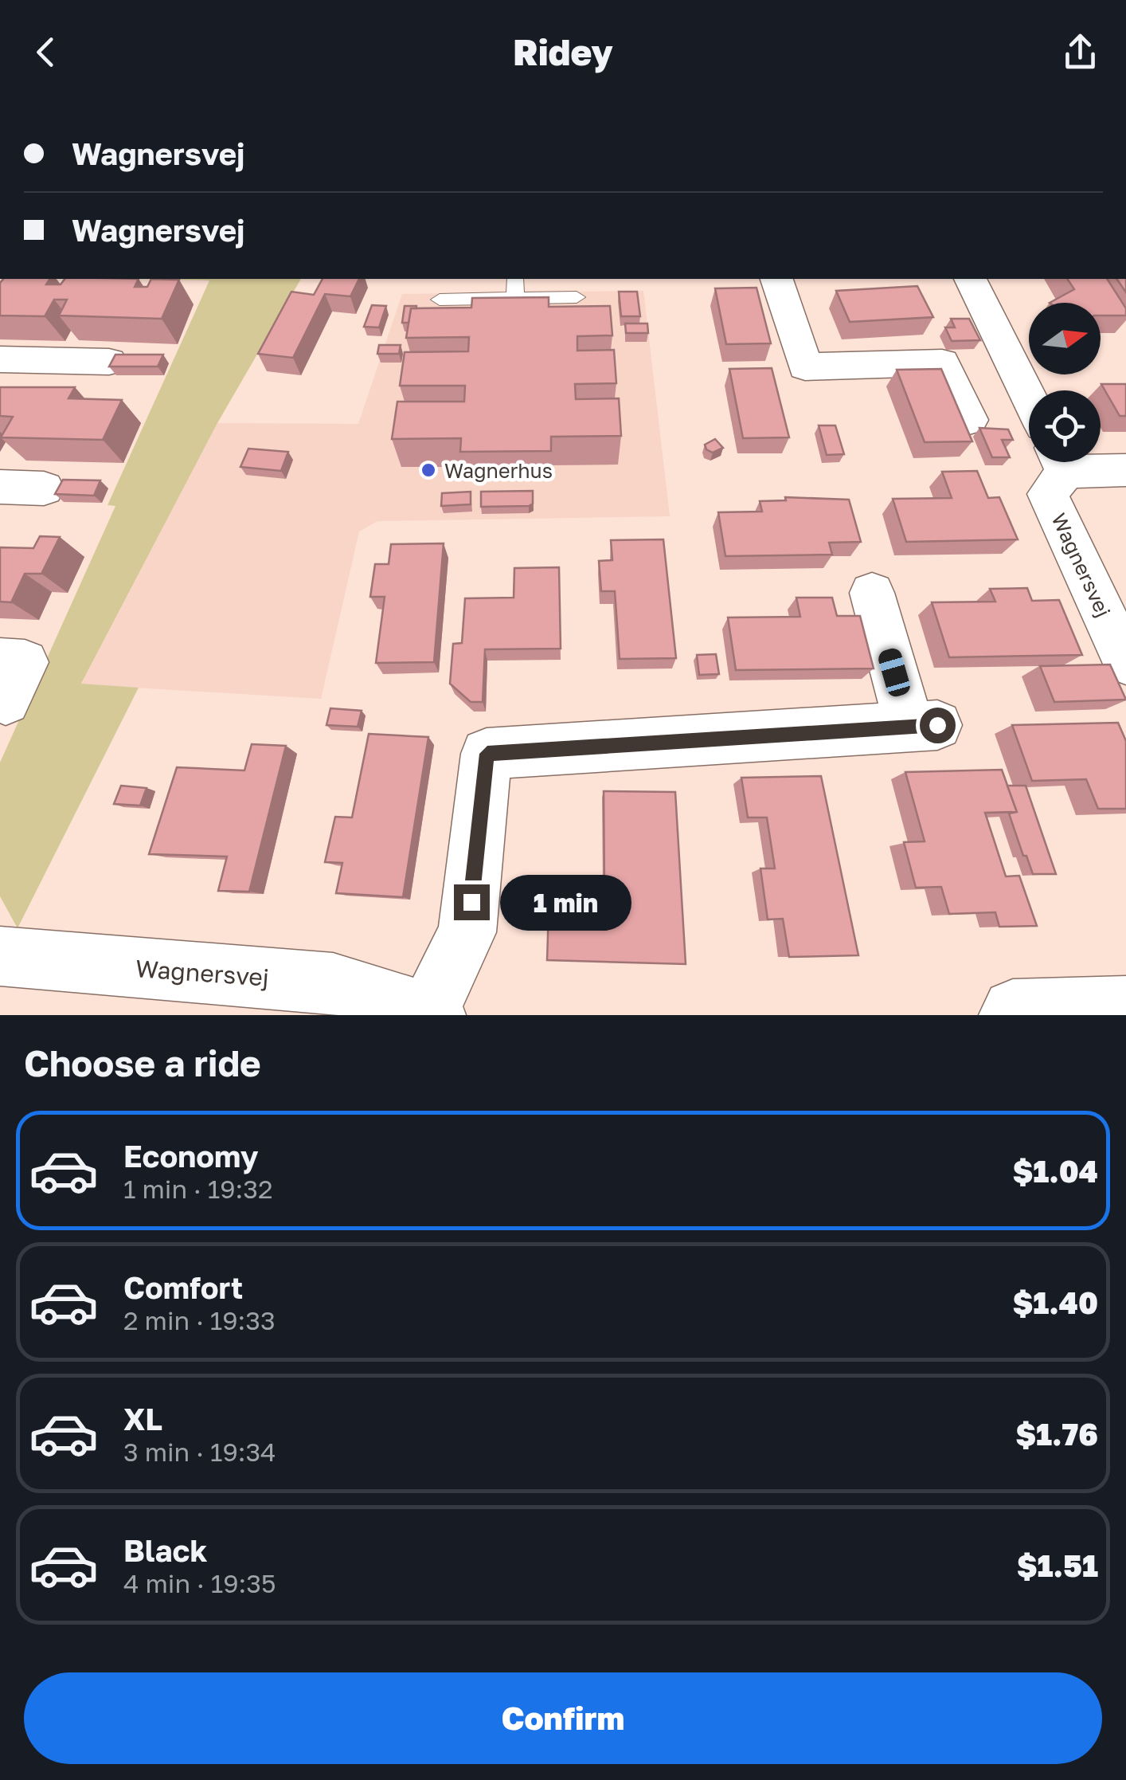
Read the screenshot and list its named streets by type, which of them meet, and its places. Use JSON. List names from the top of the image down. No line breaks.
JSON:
{"streets":{"street":["Wagnersvej"]},"places":["Wagnerhus"],"north":"right","page":{"header":"Ridey","banner":["Wagnersvej","Wagnersvej"],"bubble":"1 min","heading":"Choose a ride","list":[{"name":"Economy","note":"1 min · 19:32","value":"$1.04"},{"name":"Comfort","note":"2 min · 19:33","value":"$1.40"},{"name":"XL","note":"3 min · 19:34","value":"$1.76"},{"name":"Black","note":"4 min · 19:35","value":"$1.51"}],"buttons":"Confirm"}}
